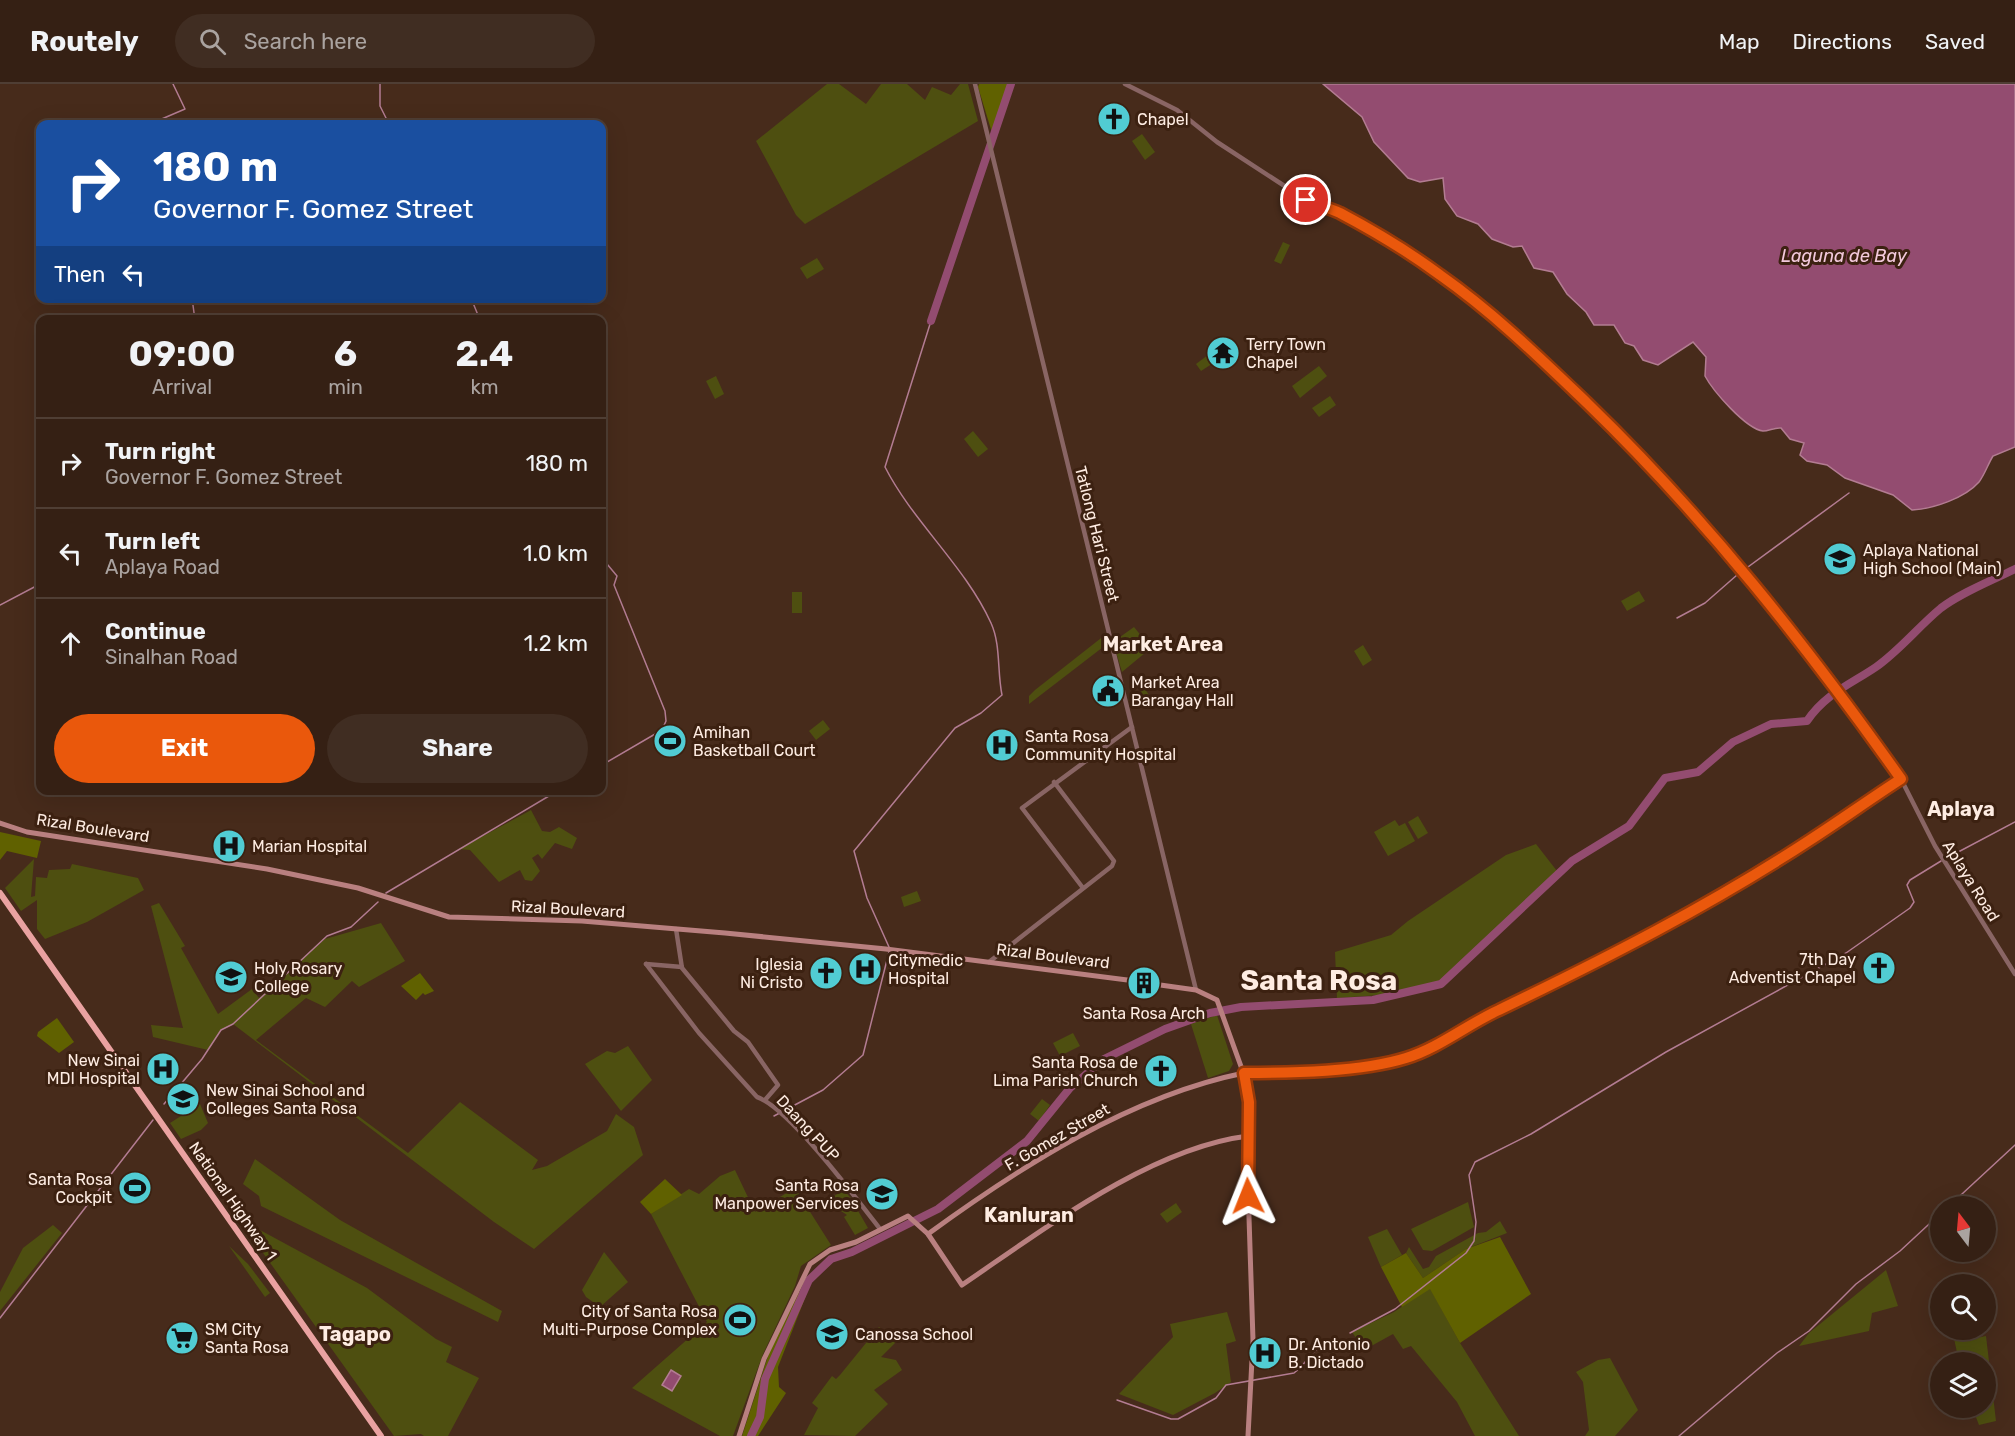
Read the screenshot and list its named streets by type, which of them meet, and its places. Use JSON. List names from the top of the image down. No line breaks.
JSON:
{"streets":{"highway":["National Highway 1"],"main road":["Rizal Boulevard","F. Gomez Street"],"street":["Tatlong Hari Street","Aplaya Road","Daang PUP"]},"crossings":[["Tatlong Hari Street","Rizal Boulevard"],["Rizal Boulevard","F. Gomez Street"]],"districts":["Market Area","Aplaya","Santa Rosa","Kanluran","Tagapo"],"water":["Laguna de Bay"],"places":{"church":["Chapel","7th Day Adventist Chapel","Iglesia Ni Cristo","Santa Rosa de Lima Parish Church"],"temple":["Terry Town Chapel"],"school or university":["Aplaya National High School (Main)","Holy Rosary College","New Sinai School and Colleges Santa Rosa","Santa Rosa Manpower Services","Canossa School"],"public building":["Market Area Barangay Hall"],"sports":["Amihan Basketball Court","Santa Rosa Cockpit","City of Santa Rosa Multi-Purpose Complex"],"hospital":["Santa Rosa Community Hospital","Marian Hospital","Citymedic Hospital","New Sinai MDI Hospital","Dr. Antonio B. Dictado"],"building":["Santa Rosa Arch"],"supermarket":["SM City Santa Rosa"]},"north":"top","page":{"header":"Routely","search":"Search here","nav":["Map","Directions","Saved"],"turn":["180 m","Governor F. Gomez Street"],"then":"Then","eta":["09:00","Arrival","6","min","2.4","km"],"list":[{"name":"Turn right","note":"Governor F. Gomez Street","value":"180 m"},{"name":"Turn left","note":"Aplaya Road","value":"1.0 km"},{"name":"Continue","note":"Sinalhan Road","value":"1.2 km"}],"buttons":["Exit","Share"]}}
